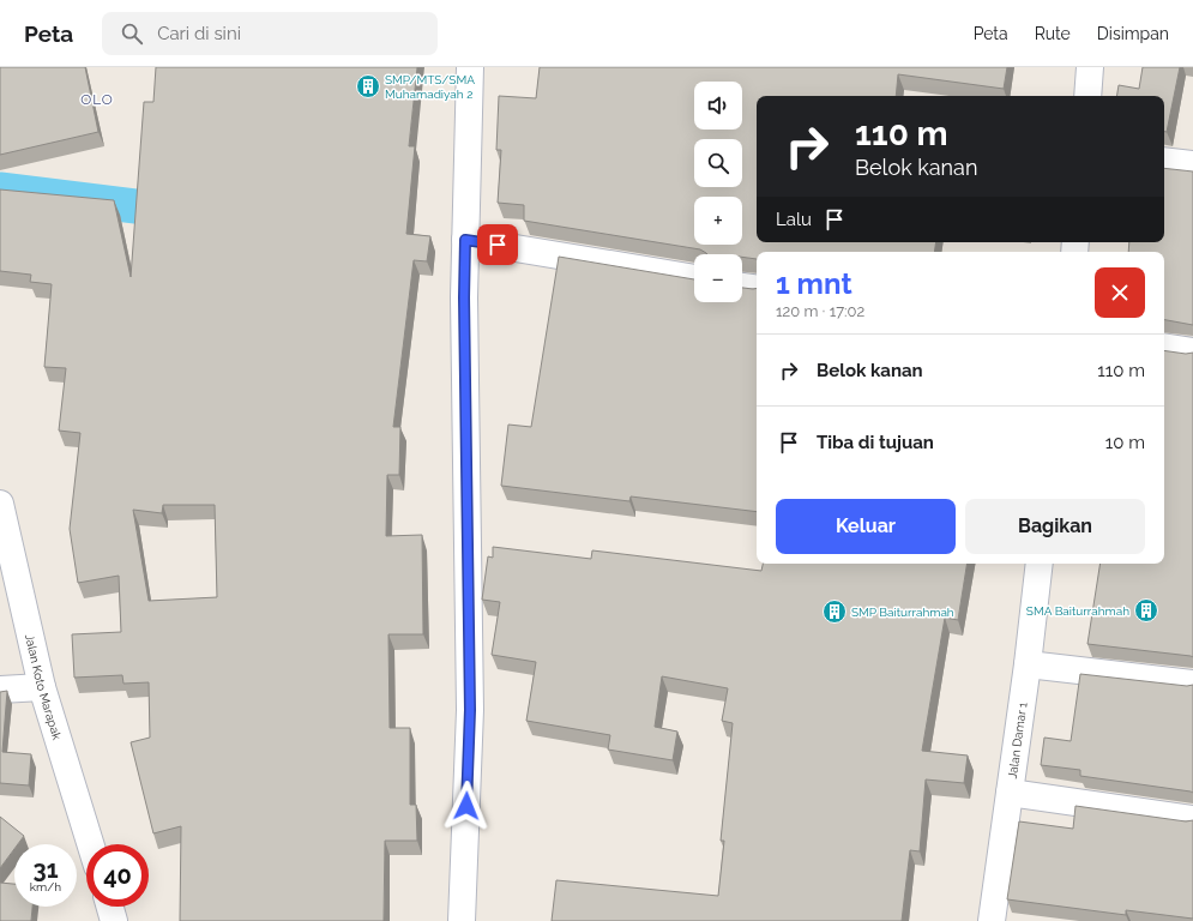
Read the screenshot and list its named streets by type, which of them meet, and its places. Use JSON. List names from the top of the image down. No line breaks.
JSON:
{"streets":{"street":["Jalan Koto Marapak","Jalan Damar 1"]},"districts":["OLO"],"places":{"building":["SMP/MTS/SMA Muhamadiyah 2","SMA Baiturrahmah","SMP Baiturrahmah"]},"page":{"header":"Peta","search":"Cari di sini","nav":["Peta","Rute","Disimpan"],"map_buttons":["+","−"],"turn":["110 m","Belok kanan"],"then":"Lalu","heading":["1 mnt","120 m · 17:02"],"list":[{"name":"Belok kanan","value":"110 m"},{"name":"Tiba di tujuan","value":"10 m"}],"buttons":["Keluar","Bagikan"],"speed":"31 km/h","limit":"40"}}
